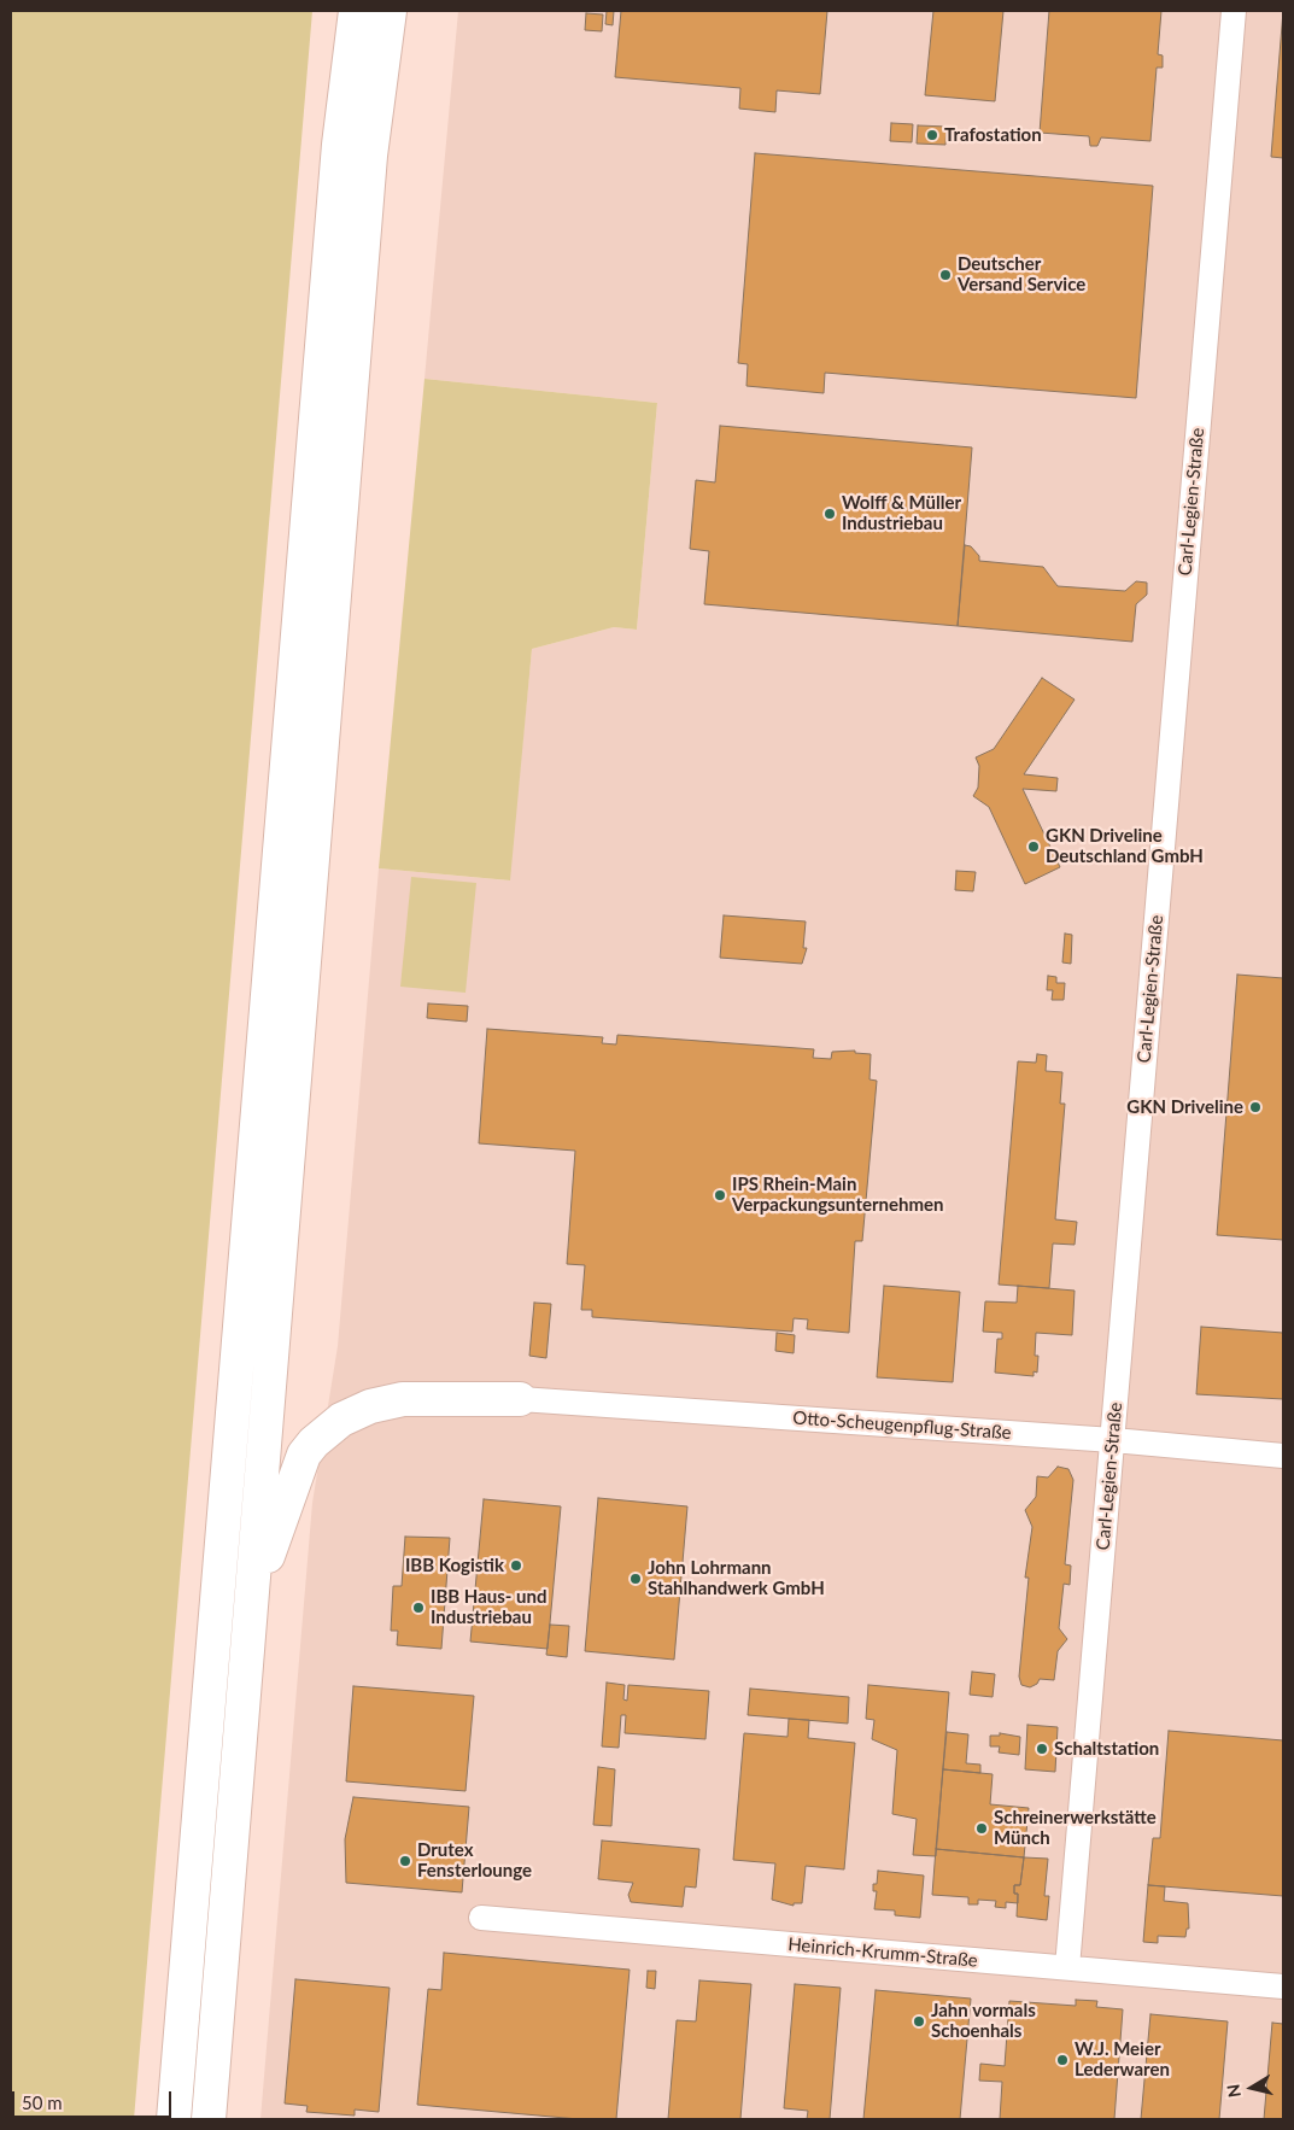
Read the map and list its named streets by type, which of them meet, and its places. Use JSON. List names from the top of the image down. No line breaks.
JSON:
{"streets":{"street":["Carl-Legien-Straße","Otto-Scheugenpflug-Straße","Heinrich-Krumm-Straße"]},"crossings":[["Carl-Legien-Straße","Otto-Scheugenpflug-Straße"],["Carl-Legien-Straße","Heinrich-Krumm-Straße"]],"places":["Trafostation","Deutscher Versand Service","Wolff & Müller Industriebau","GKN Driveline Deutschland GmbH","GKN Driveline","IPS Rhein-Main Verpackungsunternehmen","IBB Kogistik","John Lohrmann Stahlhandwerk GmbH","IBB Haus- und Industriebau","Schaltstation","Schreinerwerkstätte Münch","Drutex Fensterlounge","Jahn vormals Schoenhals","W.J. Meier Lederwaren"],"scale_bar":"50 m","north":"left"}
